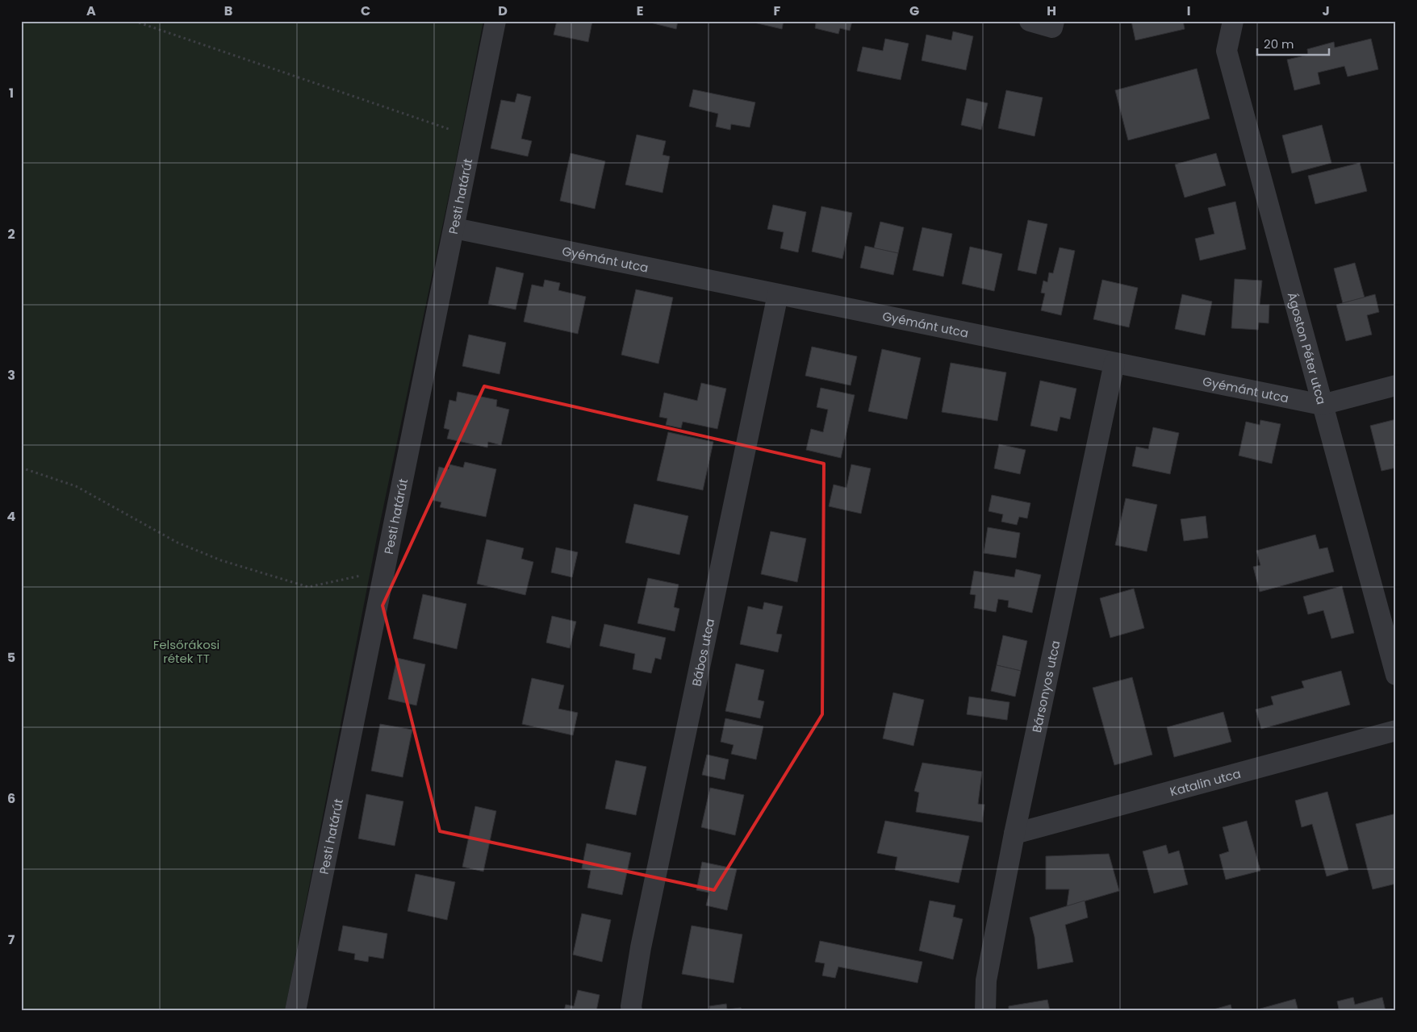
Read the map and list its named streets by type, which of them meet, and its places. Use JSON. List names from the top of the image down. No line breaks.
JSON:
{"streets":{"street":["Pesti határút","Gyémánt utca","Ágoston Péter utca","Bábos utca","Bársonyos utca","Katalin utca"]},"crossings":[["Pesti határút","Gyémánt utca"],["Gyémánt utca","Ágoston Péter utca"],["Gyémánt utca","Bábos utca"],["Gyémánt utca","Bársonyos utca"],["Bársonyos utca","Katalin utca"]],"parks":["Felsőrákosi rétek TT"],"scale_bar":"20 m","grid":{"columns":["A","B","C","D","E","F","G","H","I","J"],"rows":["1","2","3","4","5","6","7"]}}
